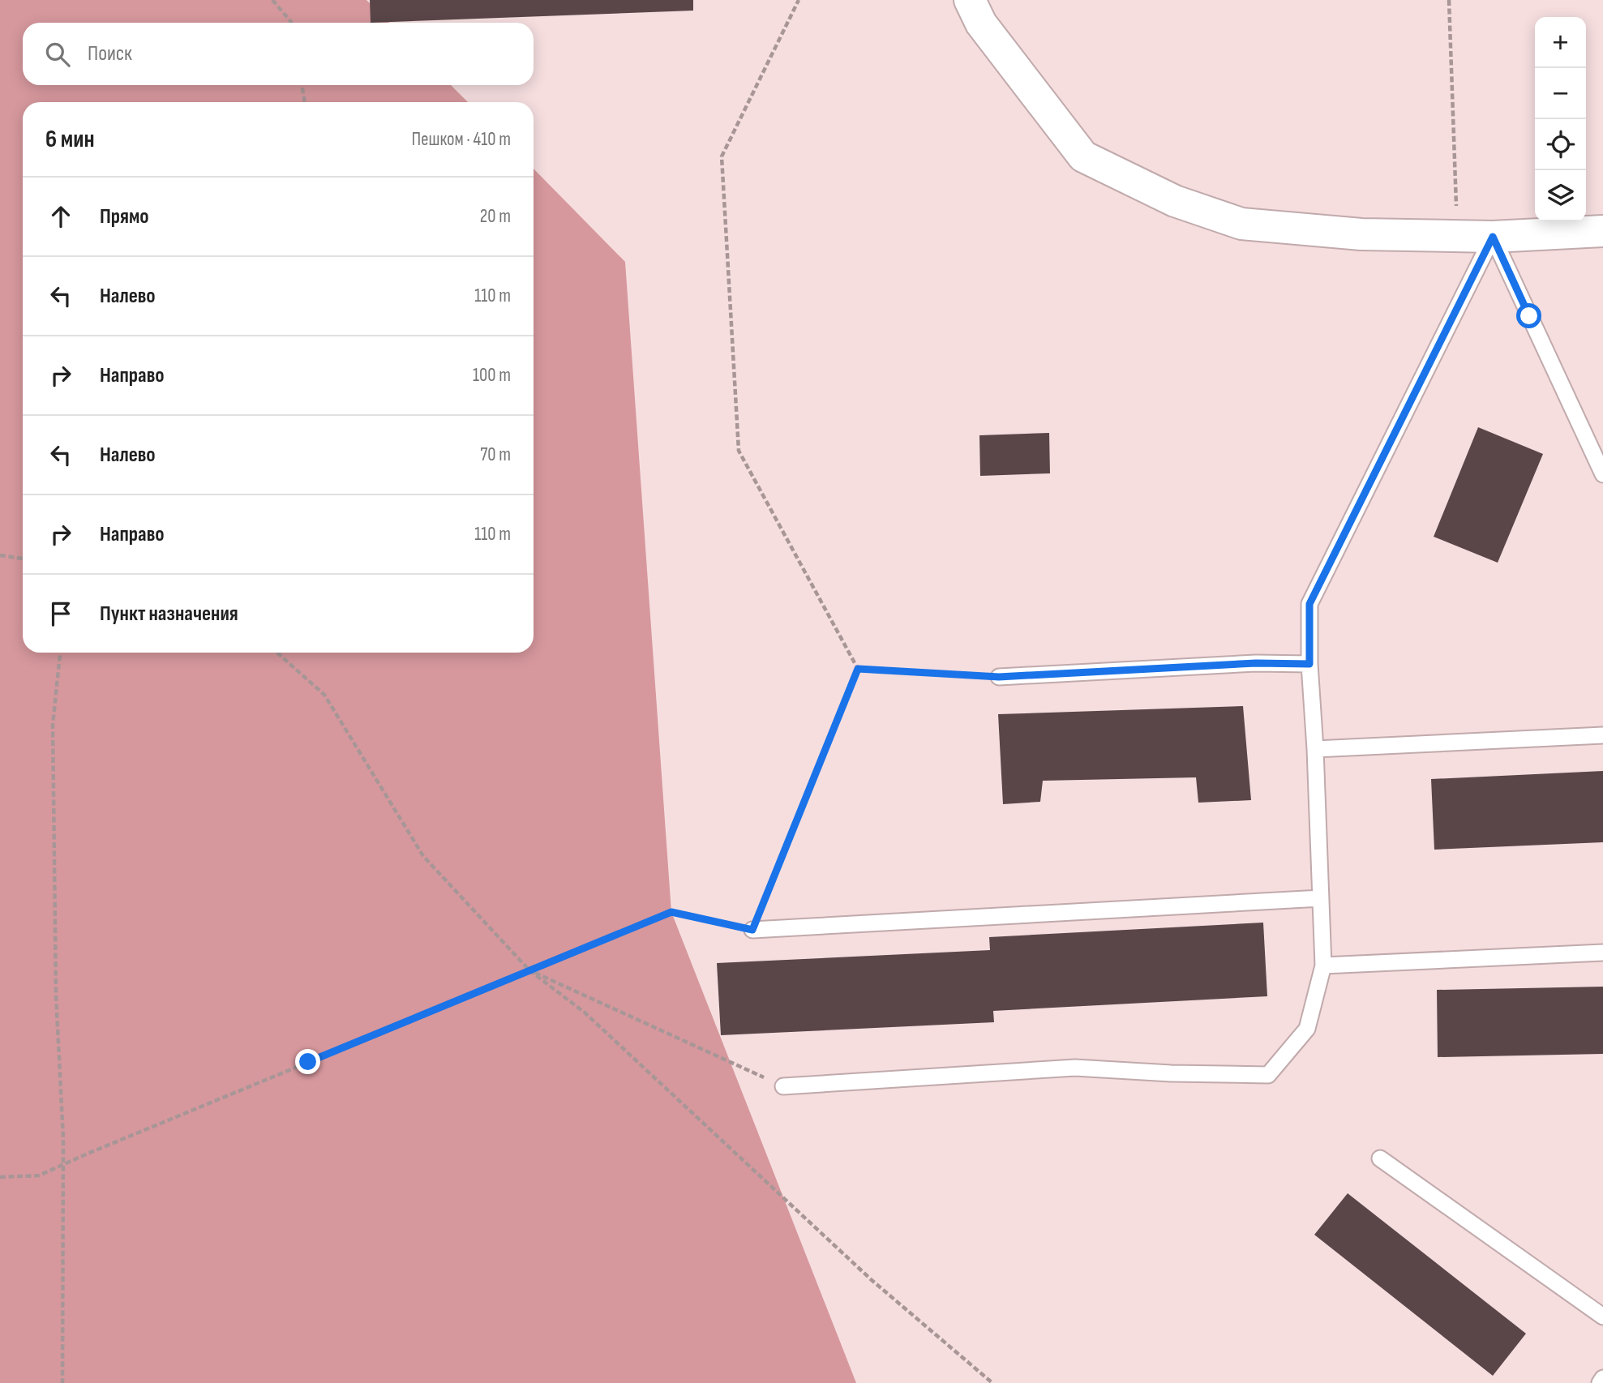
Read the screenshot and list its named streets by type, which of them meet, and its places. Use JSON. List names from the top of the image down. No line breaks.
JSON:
{"page":{"map_buttons":["+","−"],"search":"Поиск","heading":["6 мин","Пешком · 410 m"],"list":[["Прямо","20 m"],["Налево","110 m"],["Направо","100 m"],["Налево","70 m"],["Направо","110 m"],"Пункт назначения"]}}
